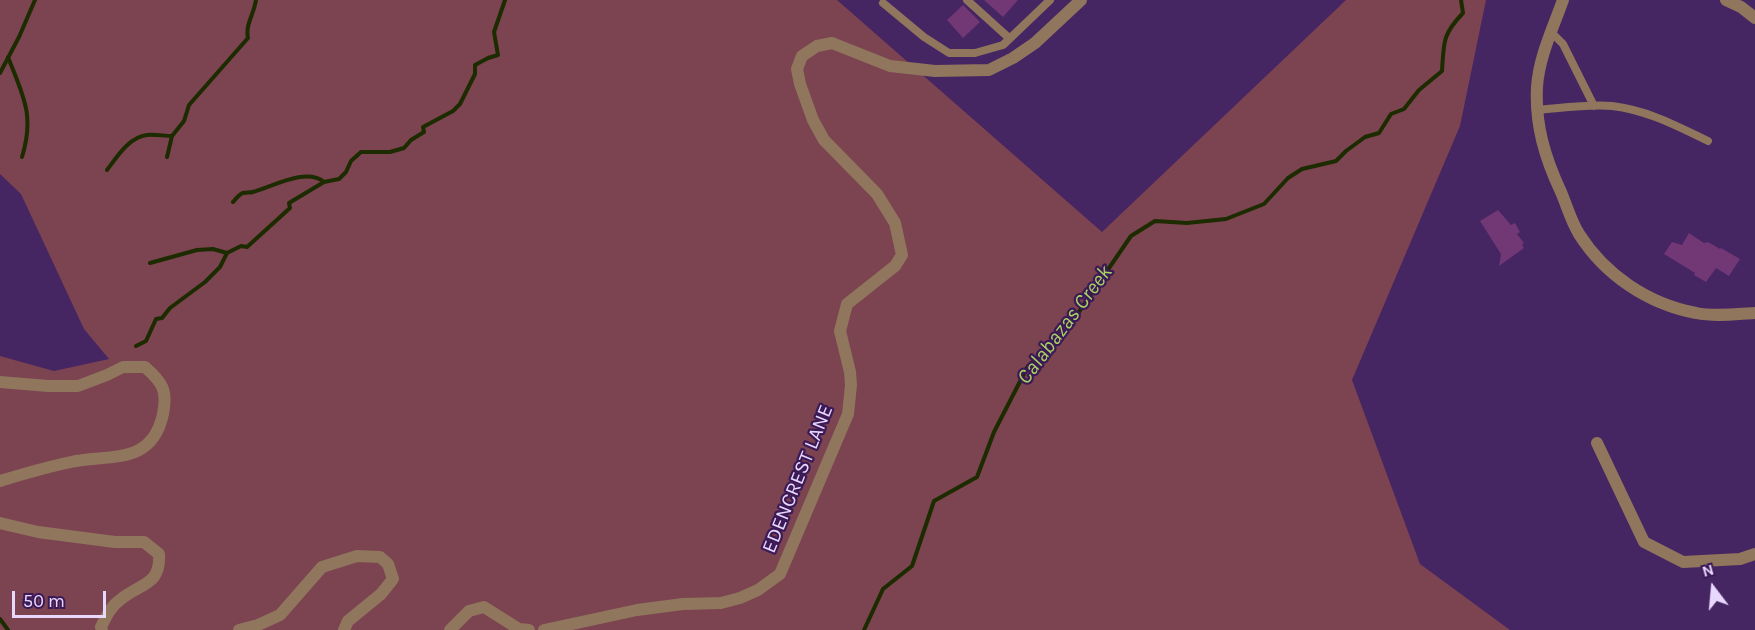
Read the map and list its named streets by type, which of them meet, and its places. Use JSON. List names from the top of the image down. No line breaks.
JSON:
{"streets":{"street":["EDENCREST LANE"]},"water":["Calabazas Creek"],"scale_bar":"50 m","north":"top"}
